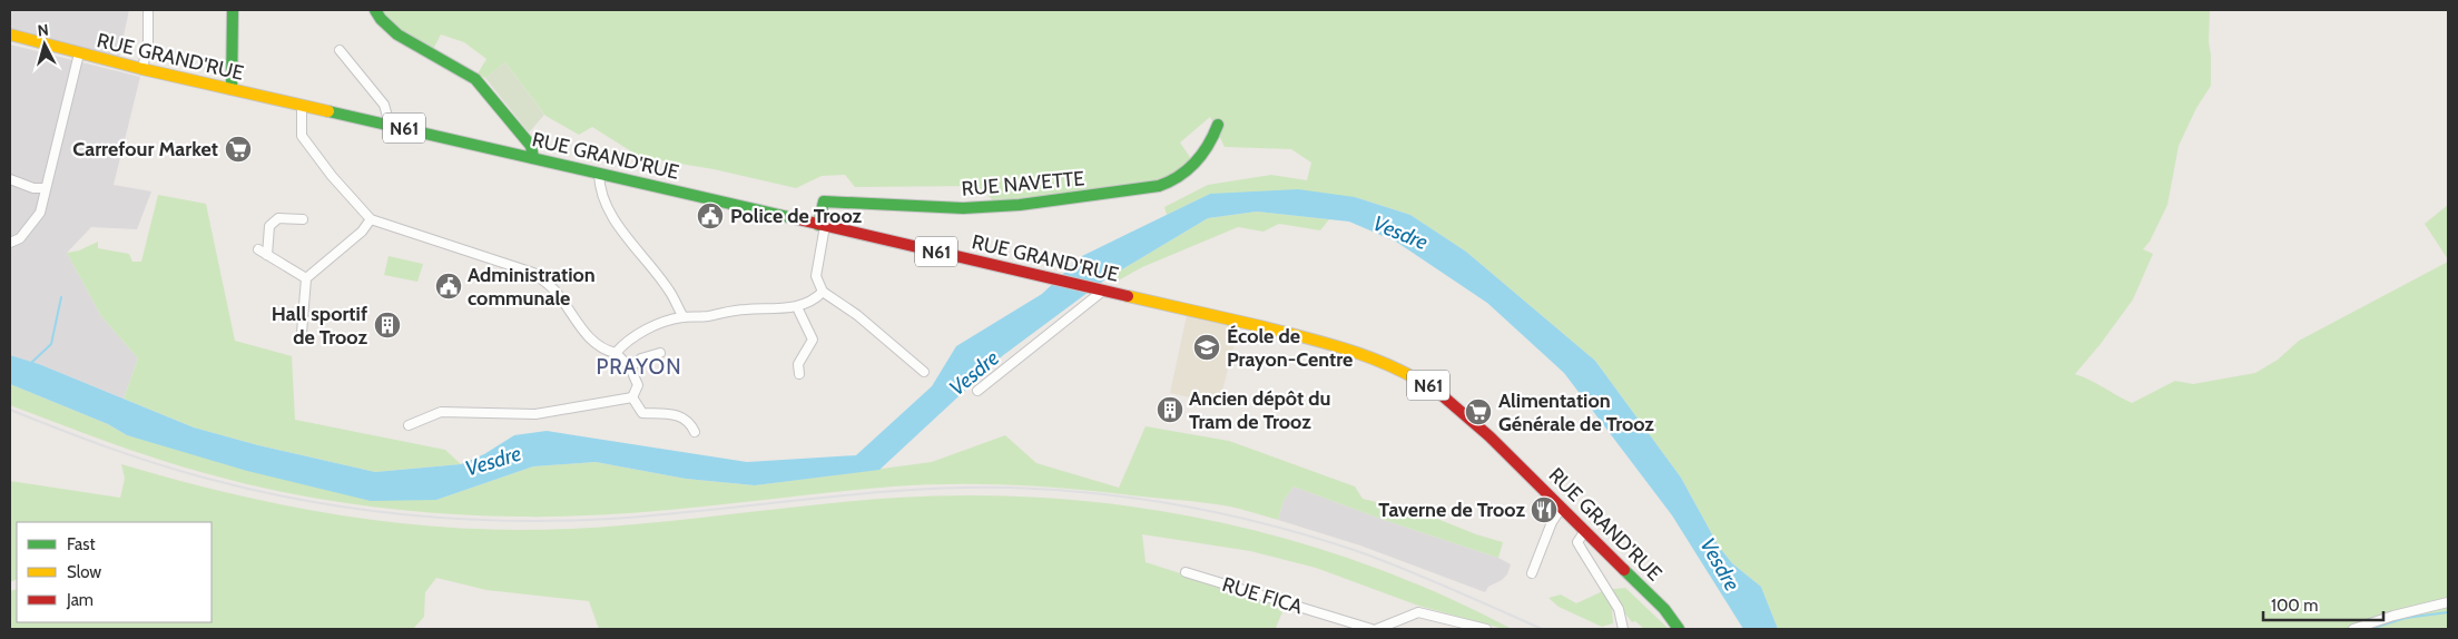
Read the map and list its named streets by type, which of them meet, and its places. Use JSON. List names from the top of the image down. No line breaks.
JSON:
{"streets":{"main road":["RUE GRAND'RUE","N61","RUE NAVETTE"],"street":["RUE FICA"]},"crossings":[["RUE GRAND'RUE","RUE NAVETTE"]],"districts":["PRAYON"],"water":["Vesdre"],"places":{"supermarket":["Carrefour Market","Alimentation Générale de Trooz"],"public building":["Police de Trooz","Administration communale"],"building":["Hall sportif de Trooz","Ancien dépôt du Tram de Trooz"],"school or university":["École de Prayon-Centre"],"restaurant":["Taverne de Trooz"]},"legend":["Fast","Slow","Jam"],"scale_bar":"100 m","north":"top"}
